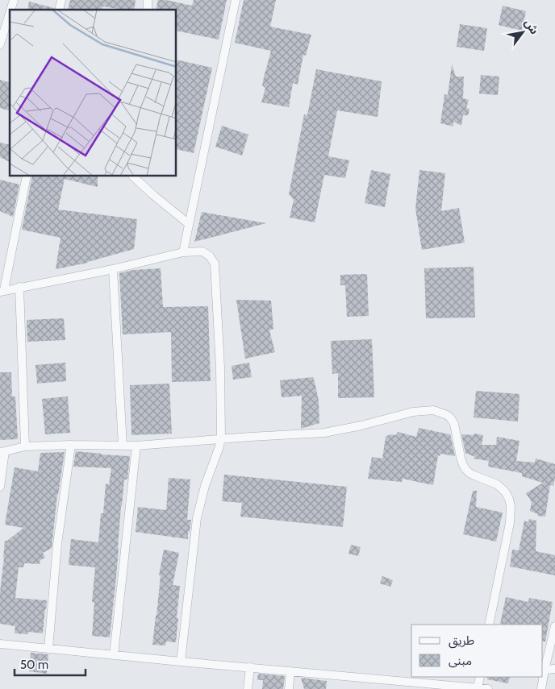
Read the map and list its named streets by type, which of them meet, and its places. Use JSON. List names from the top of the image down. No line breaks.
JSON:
{"legend":["طريق","مبنى"],"scale_bar":"50 m","north":"top right"}
